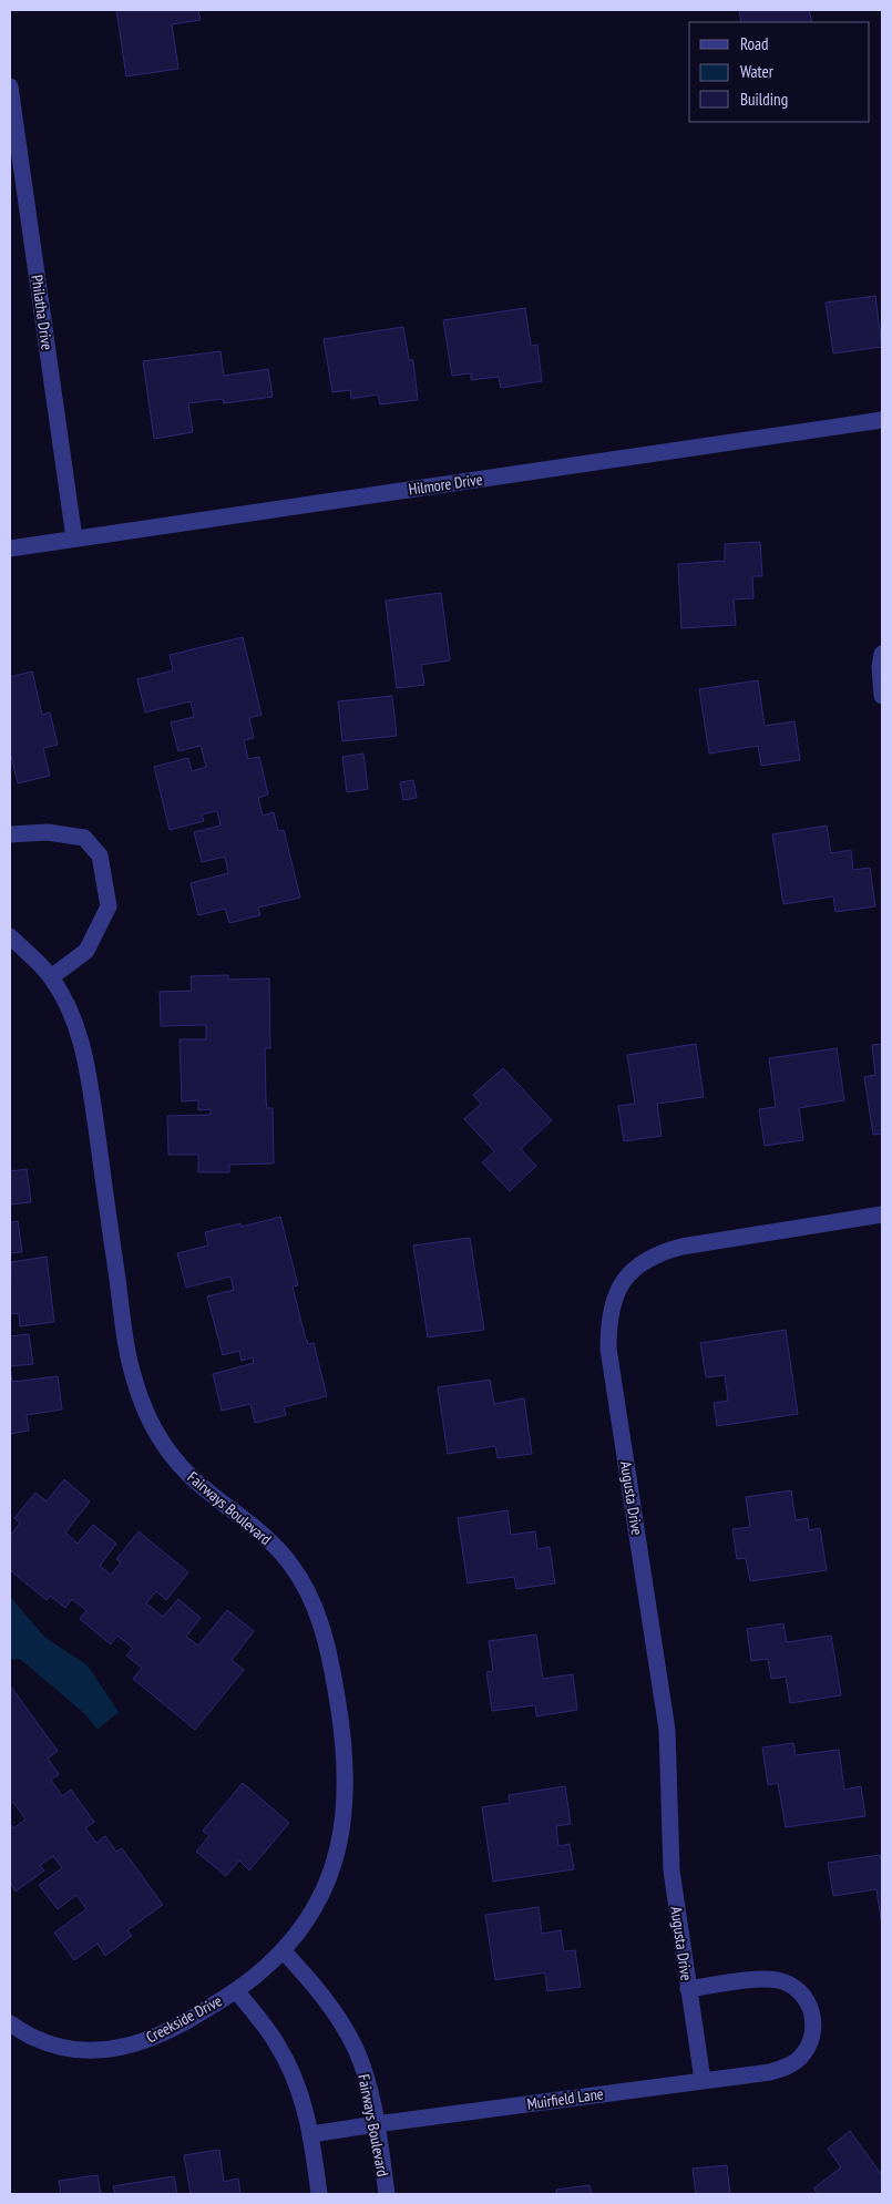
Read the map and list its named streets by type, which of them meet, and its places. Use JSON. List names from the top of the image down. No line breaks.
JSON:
{"streets":{"street":["Philatha Drive","Hilmore Drive","Augusta Drive","Fairways Boulevard","Creekside Drive","Muirfield Lane"]},"crossings":[["Philatha Drive","Hilmore Drive"],["Augusta Drive","Muirfield Lane"],["Fairways Boulevard","Creekside Drive"],["Fairways Boulevard","Muirfield Lane"]],"legend":["Road","Water","Building"]}
